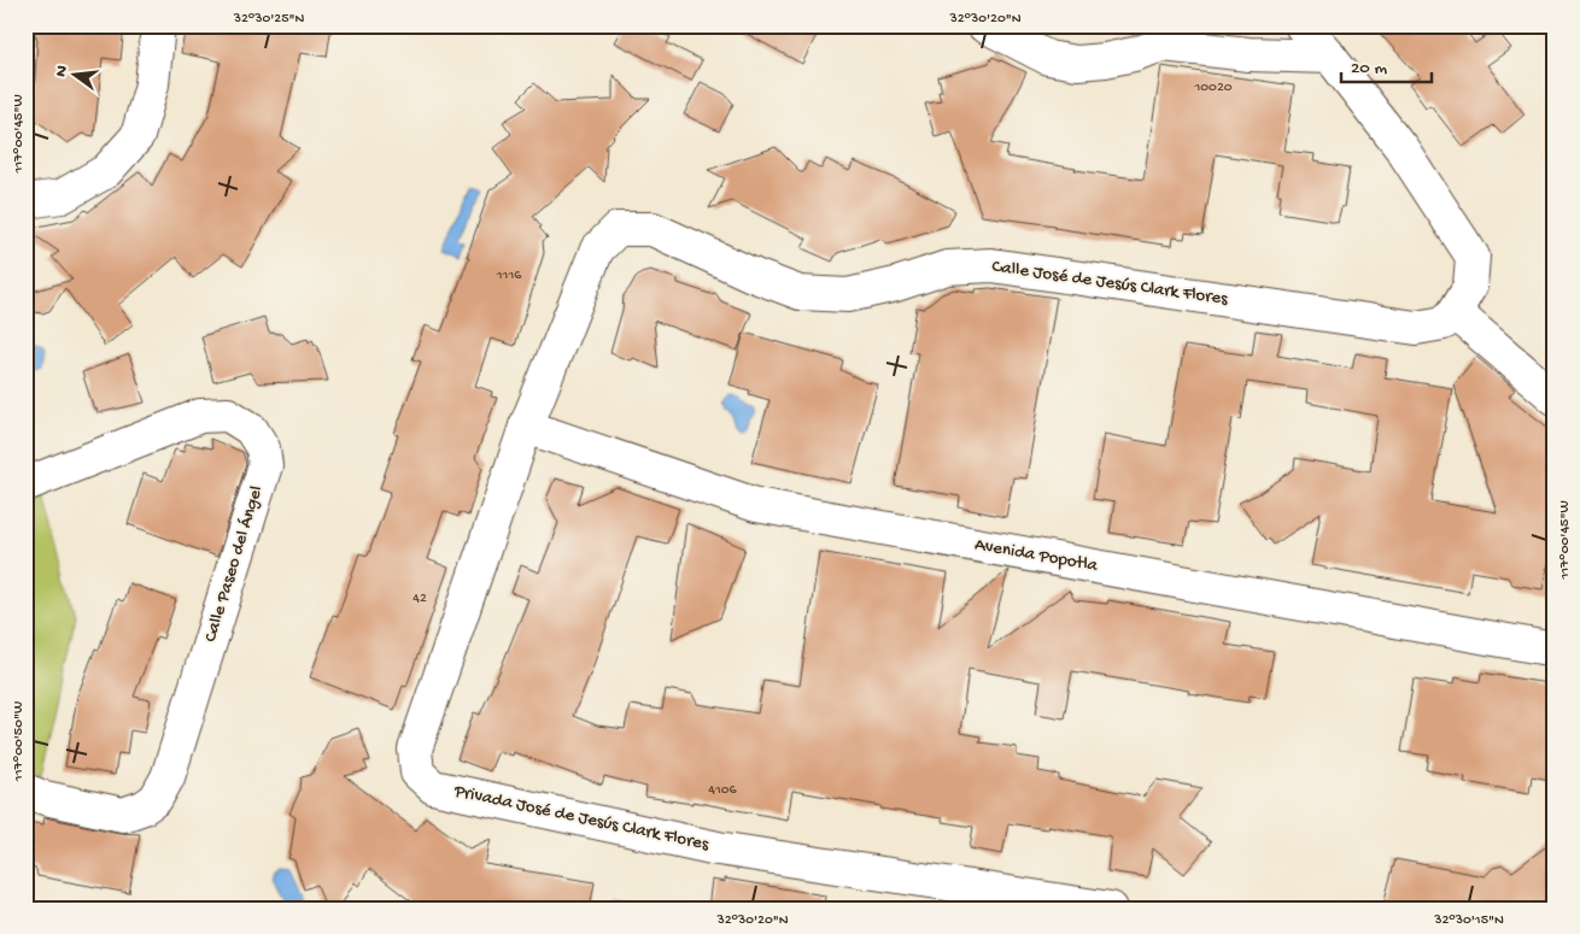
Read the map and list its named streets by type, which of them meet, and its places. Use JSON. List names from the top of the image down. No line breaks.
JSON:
{"streets":{"street":["Calle José de Jesús Clark Flores","Avenida Popotla","Calle Paseo del Ángel","Privada José de Jesús Clark Flores"]},"crossings":[["Calle José de Jesús Clark Flores","Avenida Popotla"],["Calle José de Jesús Clark Flores","Privada José de Jesús Clark Flores"],["Avenida Popotla","Privada José de Jesús Clark Flores"]],"house_numbers":["10020","1116","42","4106"],"scale_bar":"20 m","north":"left","coordinates":["32°30'25\"N","32°30'20\"N","117°00'45\"W","117°00'50\"W","32°30'15\"N"]}
